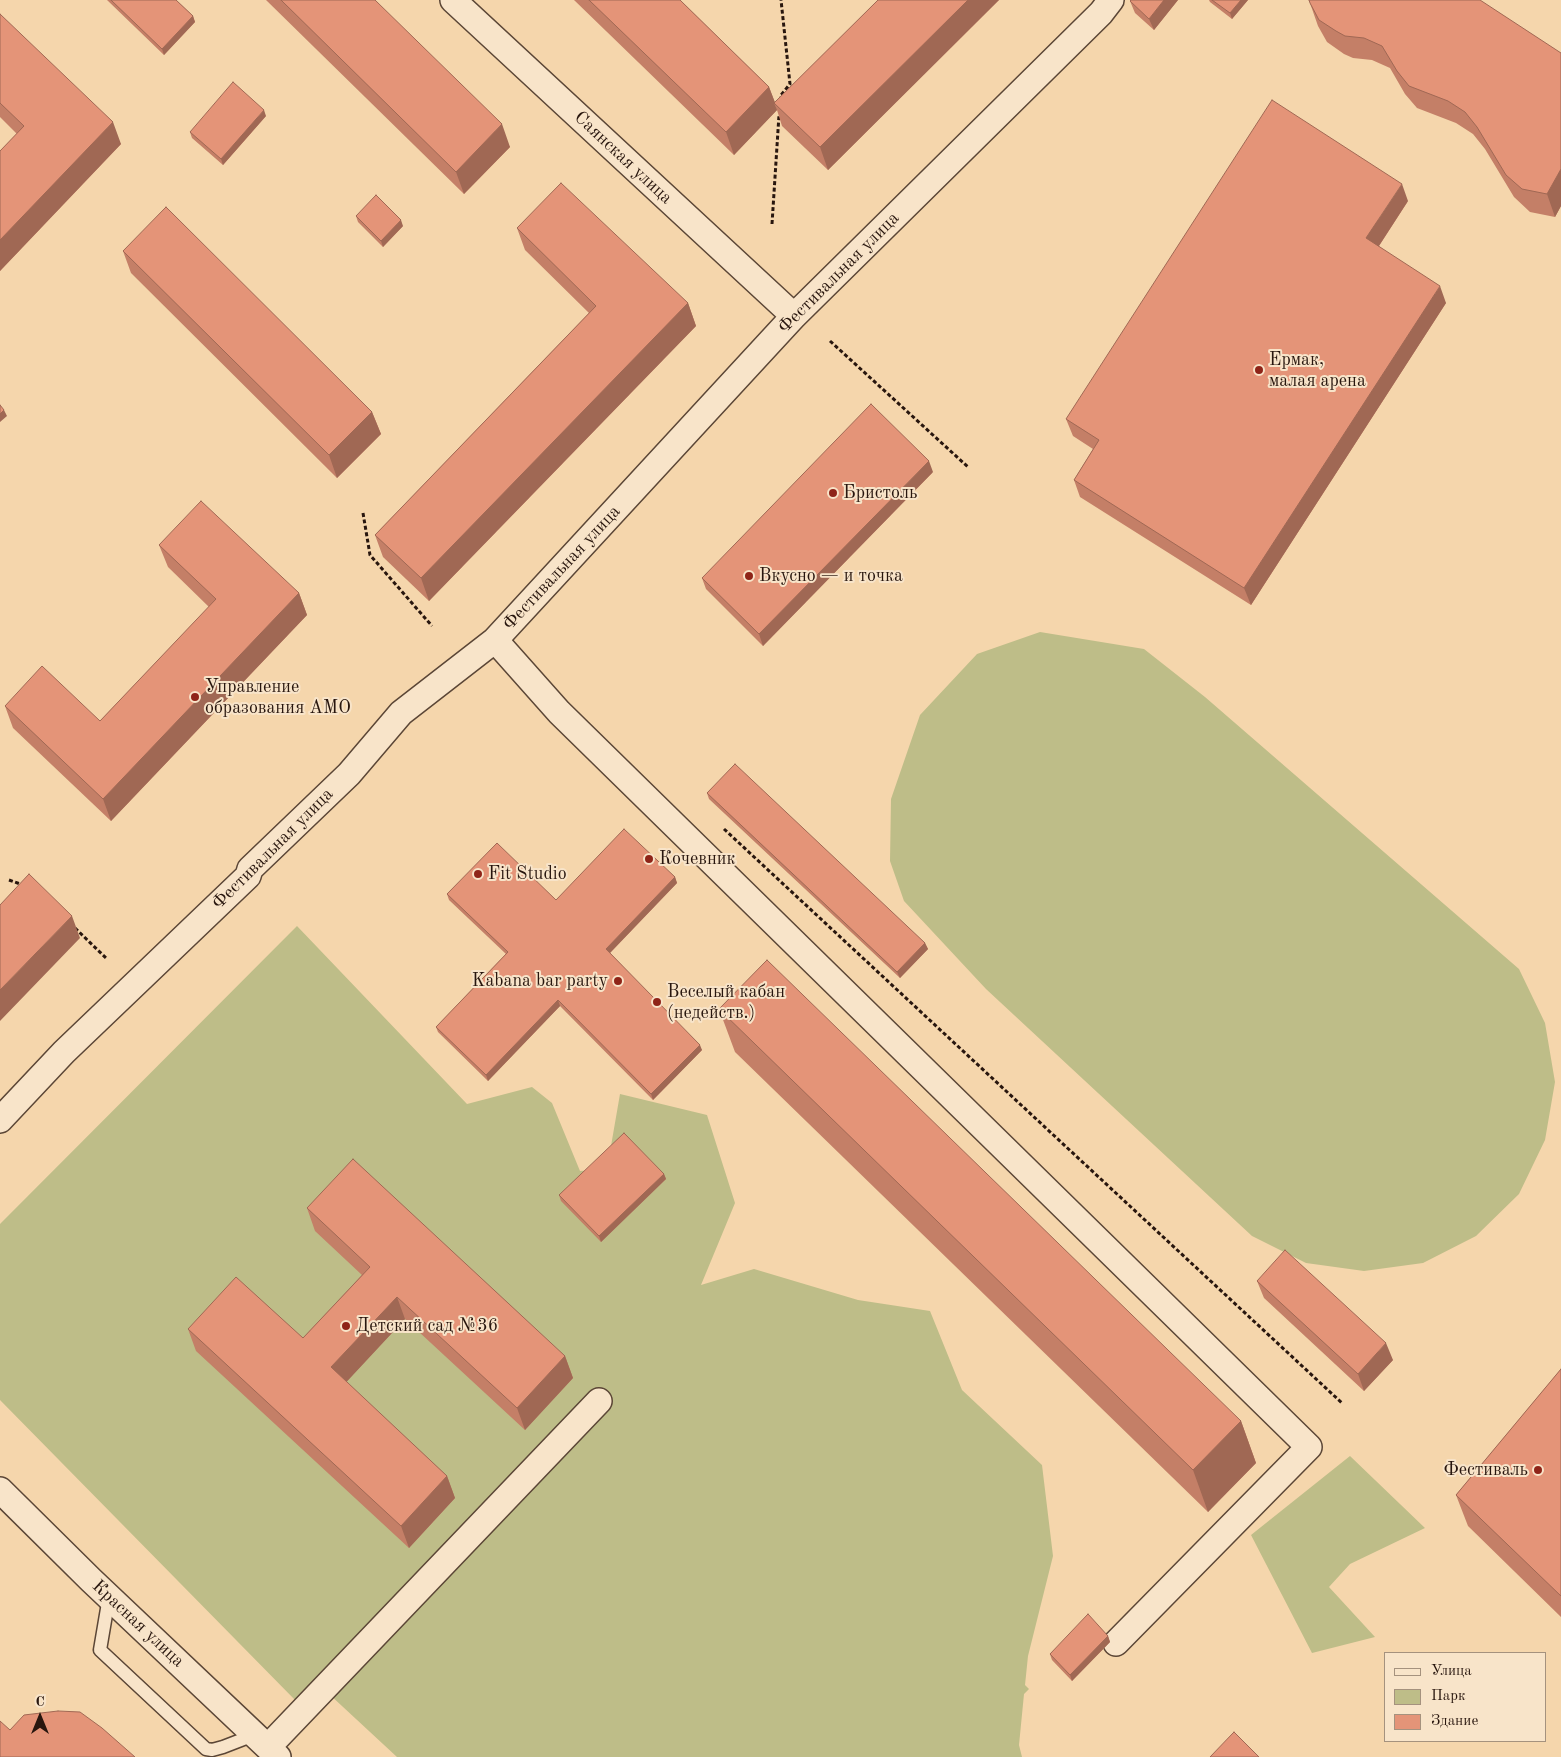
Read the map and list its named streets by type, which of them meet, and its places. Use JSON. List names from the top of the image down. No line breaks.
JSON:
{"streets":{"street":["Саянская улица","Фестивальная улица","Красная улица"]},"crossings":[["Саянская улица","Фестивальная улица"]],"places":["Ермак, малая арена","Бристоль","Вкусно — и точка","Управление образования АМО","Кочевник","Fit Studio","Kabana bar party","Веселый кабан (недейств.)","Детский сад №36","Фестиваль"],"legend":["Улица","Парк","Здание"],"north":"top"}
